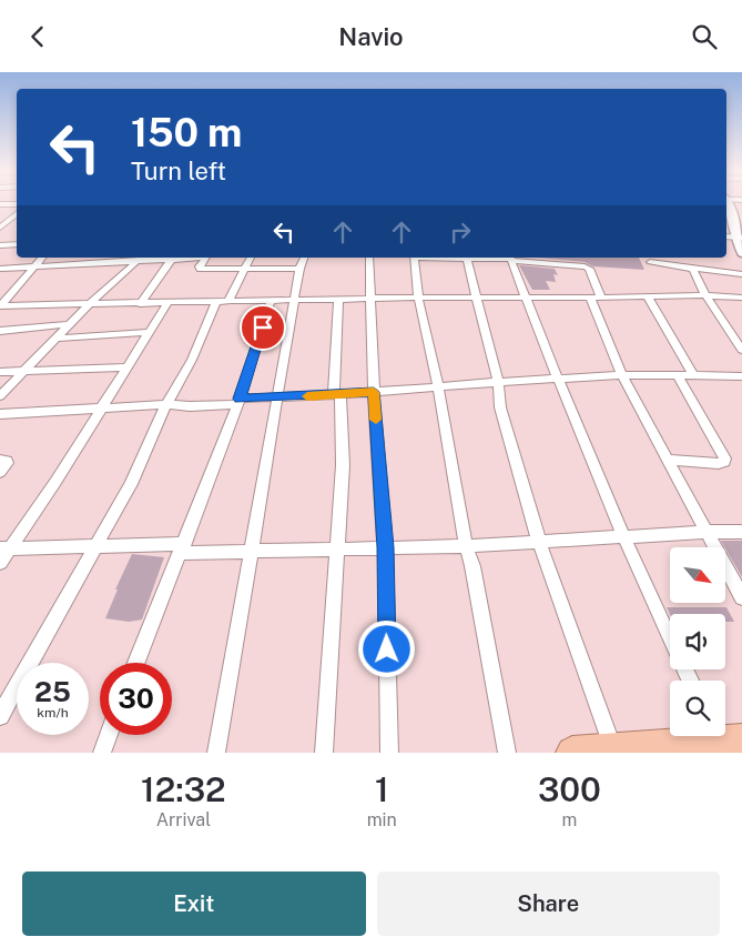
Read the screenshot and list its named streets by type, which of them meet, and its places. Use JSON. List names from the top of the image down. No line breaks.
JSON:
{"north":"bottom right","page":{"header":"Navio","turn":["150 m","Turn left"],"speed":"25 km/h","limit":"30","eta":["12:32","Arrival","1","min","300","m"],"buttons":["Exit","Share"]}}
